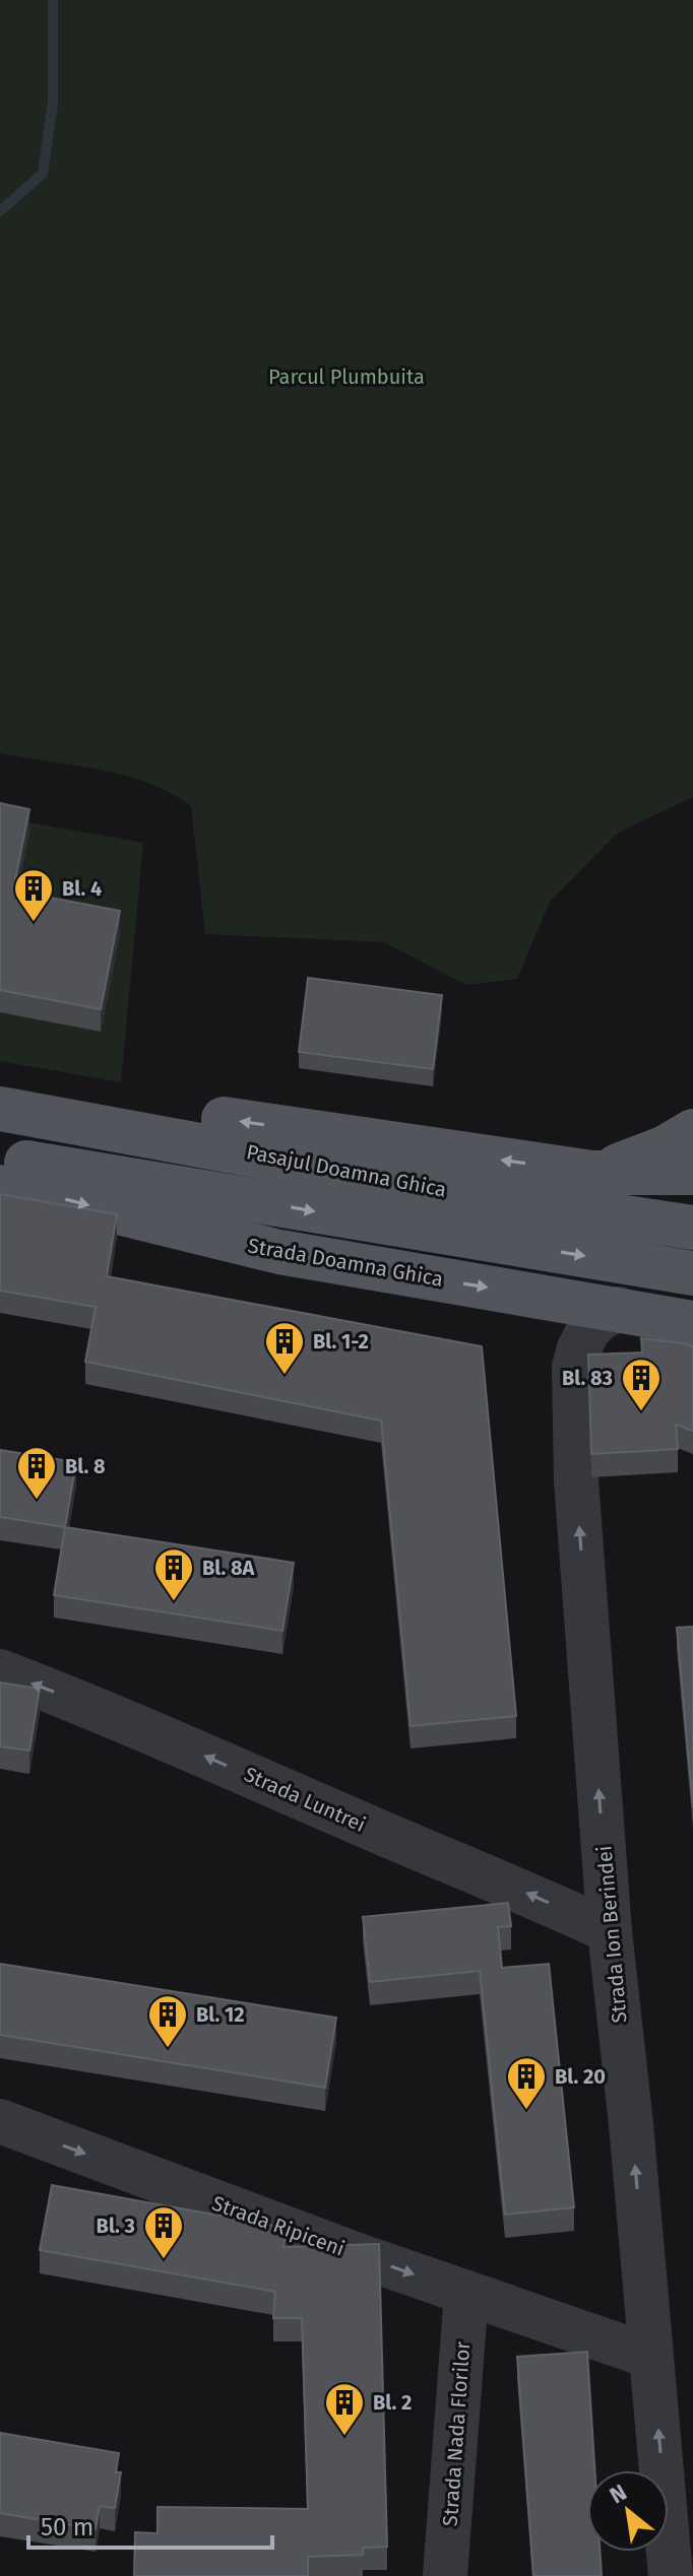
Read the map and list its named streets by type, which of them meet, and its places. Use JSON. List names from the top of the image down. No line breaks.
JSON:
{"streets":{"main road":["Pasajul Doamna Ghica","Strada Doamna Ghica"],"street":["Strada Luntrei","Strada Ion Berindei","Strada Ripiceni","Strada Nada Florilor"]},"crossings":[["Strada Doamna Ghica","Strada Ion Berindei"],["Strada Luntrei","Strada Ion Berindei"],["Strada Ion Berindei","Strada Ripiceni"],["Strada Ripiceni","Strada Nada Florilor"]],"one_way":["Strada Luntrei","Strada Ion Berindei","Strada Ripiceni"],"parks":["Parcul Plumbuita"],"places":{"building":["Bl. 4","Bl. 1-2","Bl. 83","Bl. 8","Bl. 8A","Bl. 12","Bl. 20","Bl. 3","Bl. 2"]},"scale_bar":"50 m","north":"top left"}
